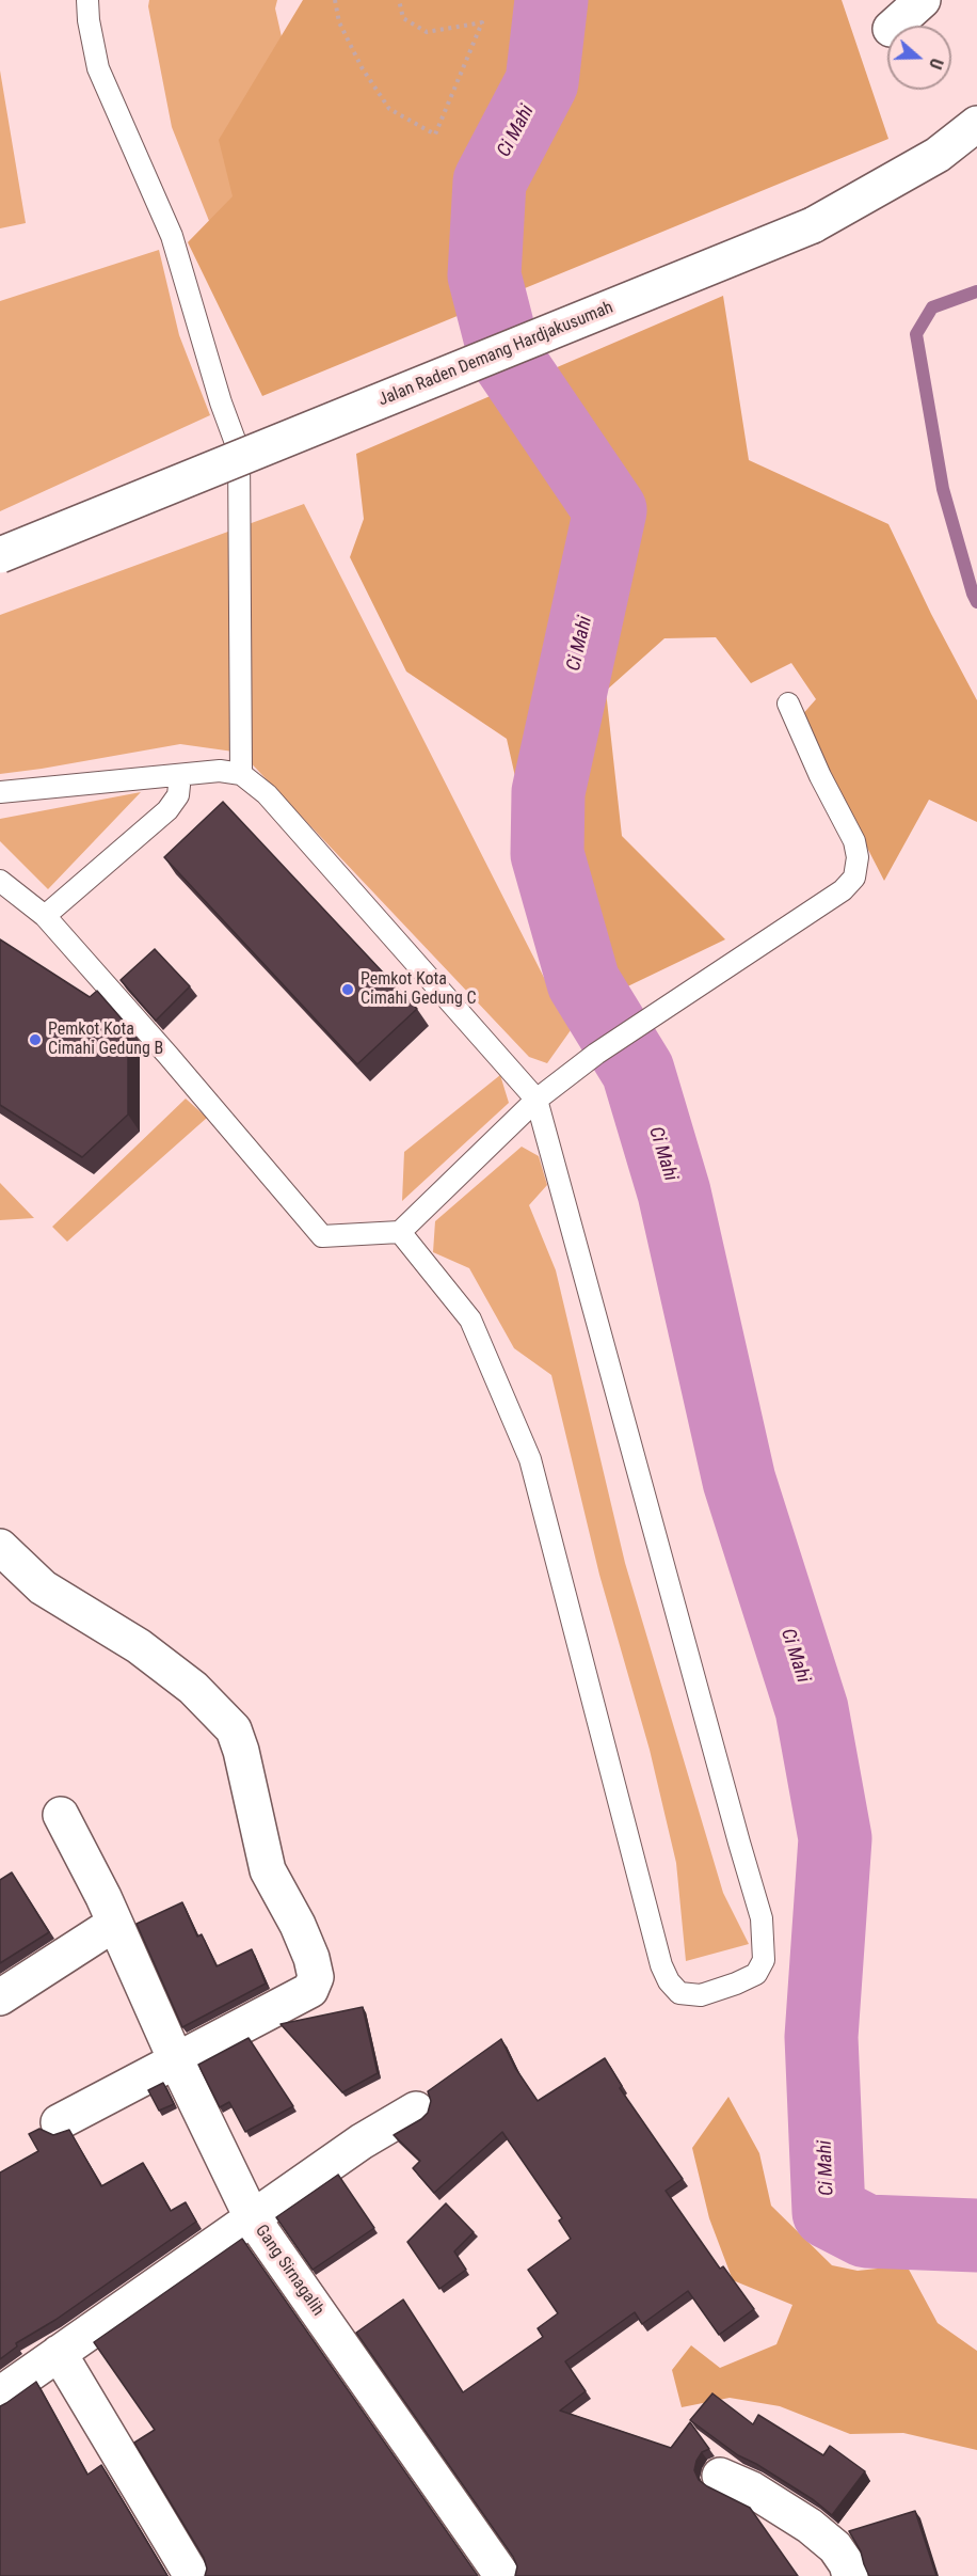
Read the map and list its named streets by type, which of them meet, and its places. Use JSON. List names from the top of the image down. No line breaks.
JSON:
{"streets":{"street":["Jalan Raden Demang Hardjakusumah","Gang Sirnagalih"]},"water":["Ci Mahi"],"places":["Pemkot Kota Cimahi Gedung C","Pemkot Kota Cimahi Gedung B"],"north":"right"}
